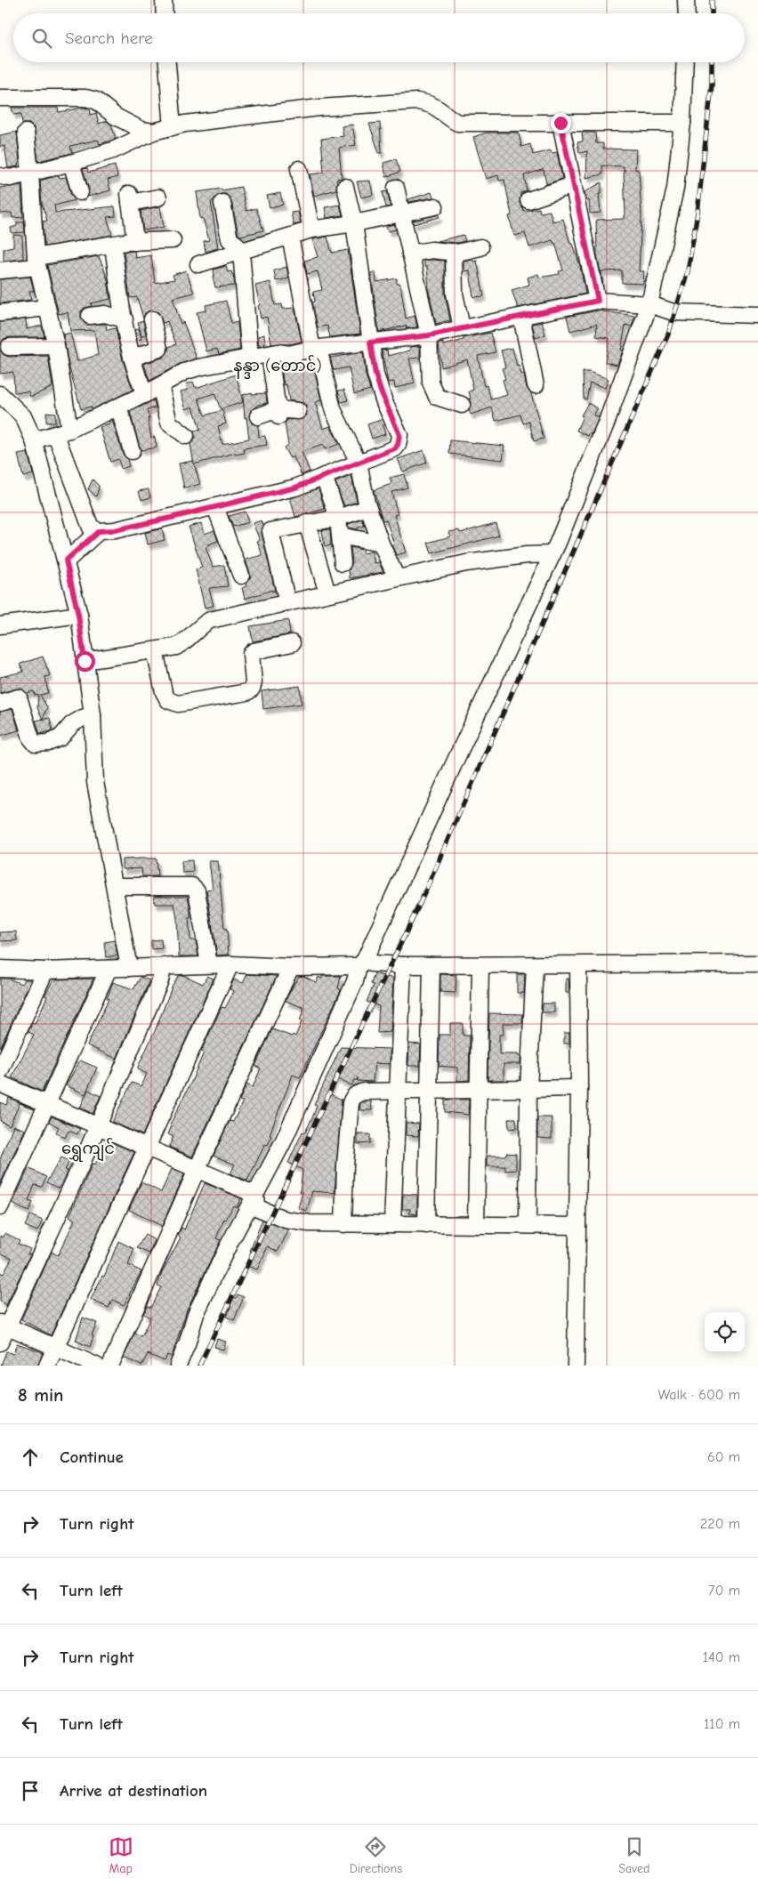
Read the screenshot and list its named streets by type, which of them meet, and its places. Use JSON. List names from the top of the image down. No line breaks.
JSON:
{"districts":["နန္ဒာ (တောင်)","ရွှေကျင်"],"page":{"search":"Search here","heading":["8 min","Walk · 600 m"],"list":[["Continue","60 m"],["Turn right","220 m"],["Turn left","70 m"],["Turn right","140 m"],["Turn left","110 m"],"Arrive at destination"],"nav":["Map","Directions","Saved"]}}
